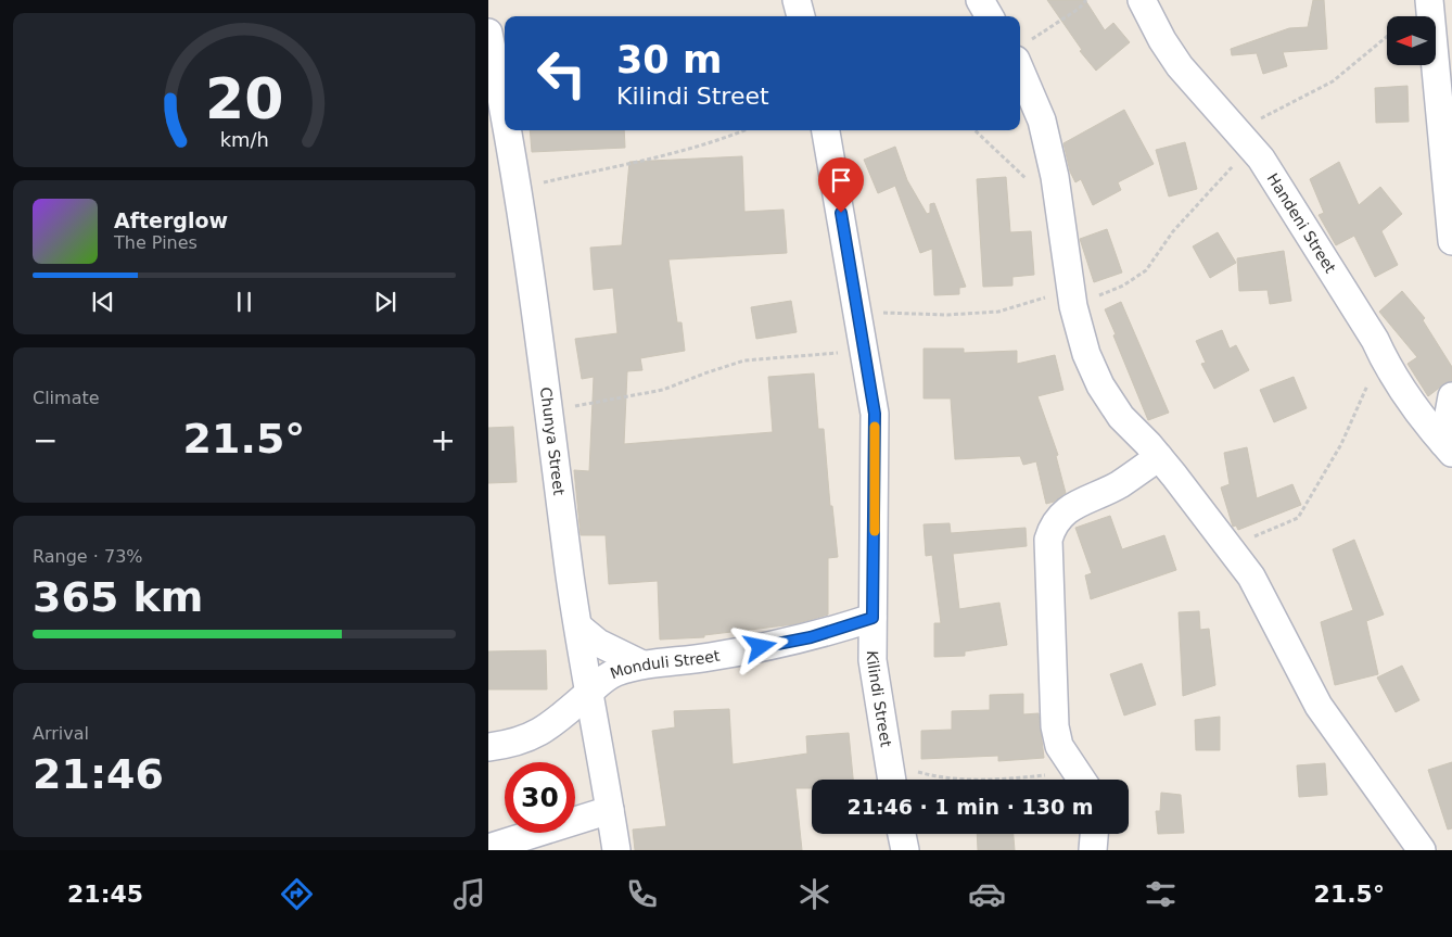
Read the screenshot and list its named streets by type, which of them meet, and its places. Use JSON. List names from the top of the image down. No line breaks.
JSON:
{"streets":{"street":["Handeni Street","Chunya Street","Monduli Street","Kilindi Street"]},"crossings":[["Chunya Street","Monduli Street"],["Monduli Street","Kilindi Street"]],"north":"left","page":{"turn":["30 m","Kilindi Street"],"song":["Afterglow","The Pines"],"tile":["Climate",["Range · 73%","365 km"],["Arrival","21:46"]],"heat":["−","21.5°","+"],"limit":"30","trip":"21:46 · 1 min · 130 m","tabs":["21:45","21.5°"],"gauge":["20","km/h"]}}
